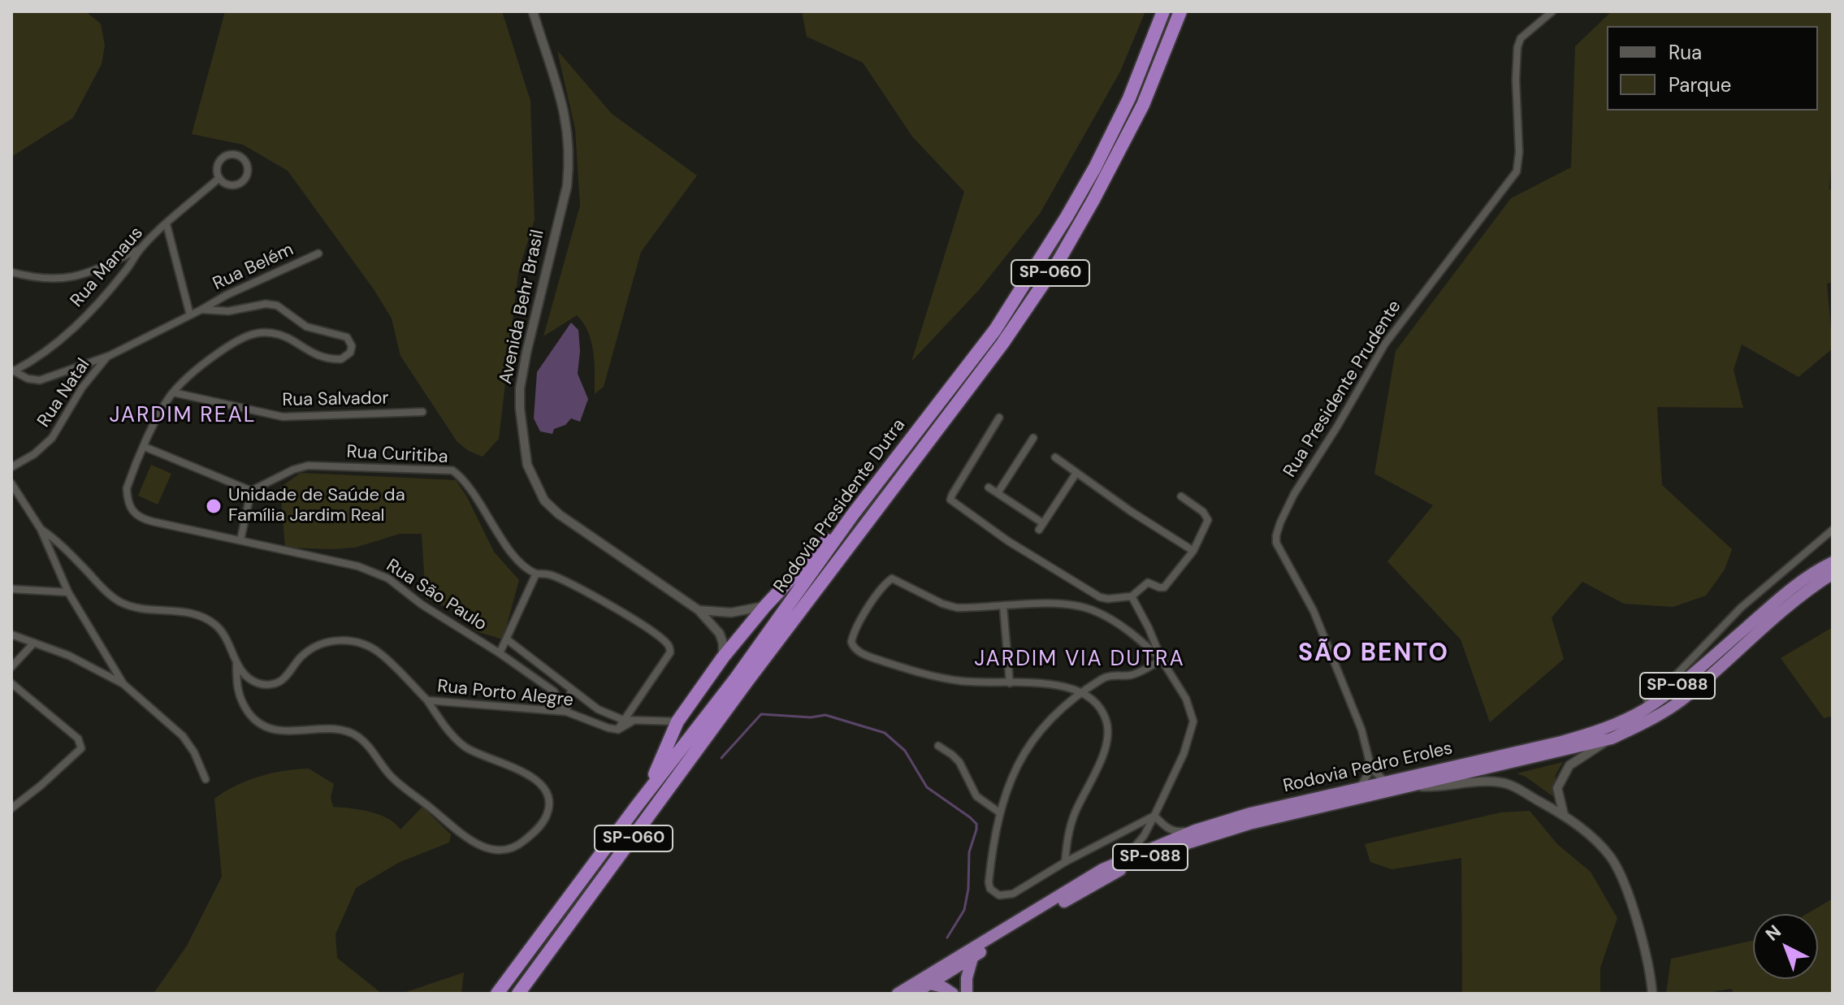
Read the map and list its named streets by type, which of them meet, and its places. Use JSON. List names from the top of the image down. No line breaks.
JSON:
{"streets":{"highway":["SP-060","Rodovia Presidente Dutra","SP-088","Rodovia Pedro Eroles"],"street":["Rua Manaus","Rua Belém","Avenida Behr Brasil","Rua Presidente Prudente","Rua Natal","Rua Salvador","Rua Curitiba","Rua São Paulo","Rua Porto Alegre"]},"crossings":[["Rua Manaus","Rua São Paulo"],["Rua Belém","Rua São Paulo"],["Rua Natal","Rua São Paulo"],["Rua Salvador","Rua São Paulo"],["Rua São Paulo","Rua Porto Alegre"]],"districts":["JARDIM REAL","SÃO BENTO","JARDIM VIA DUTRA"],"places":["Unidade de Saúde da Família Jardim Real"],"legend":["Rua","Parque"],"north":"top left"}
